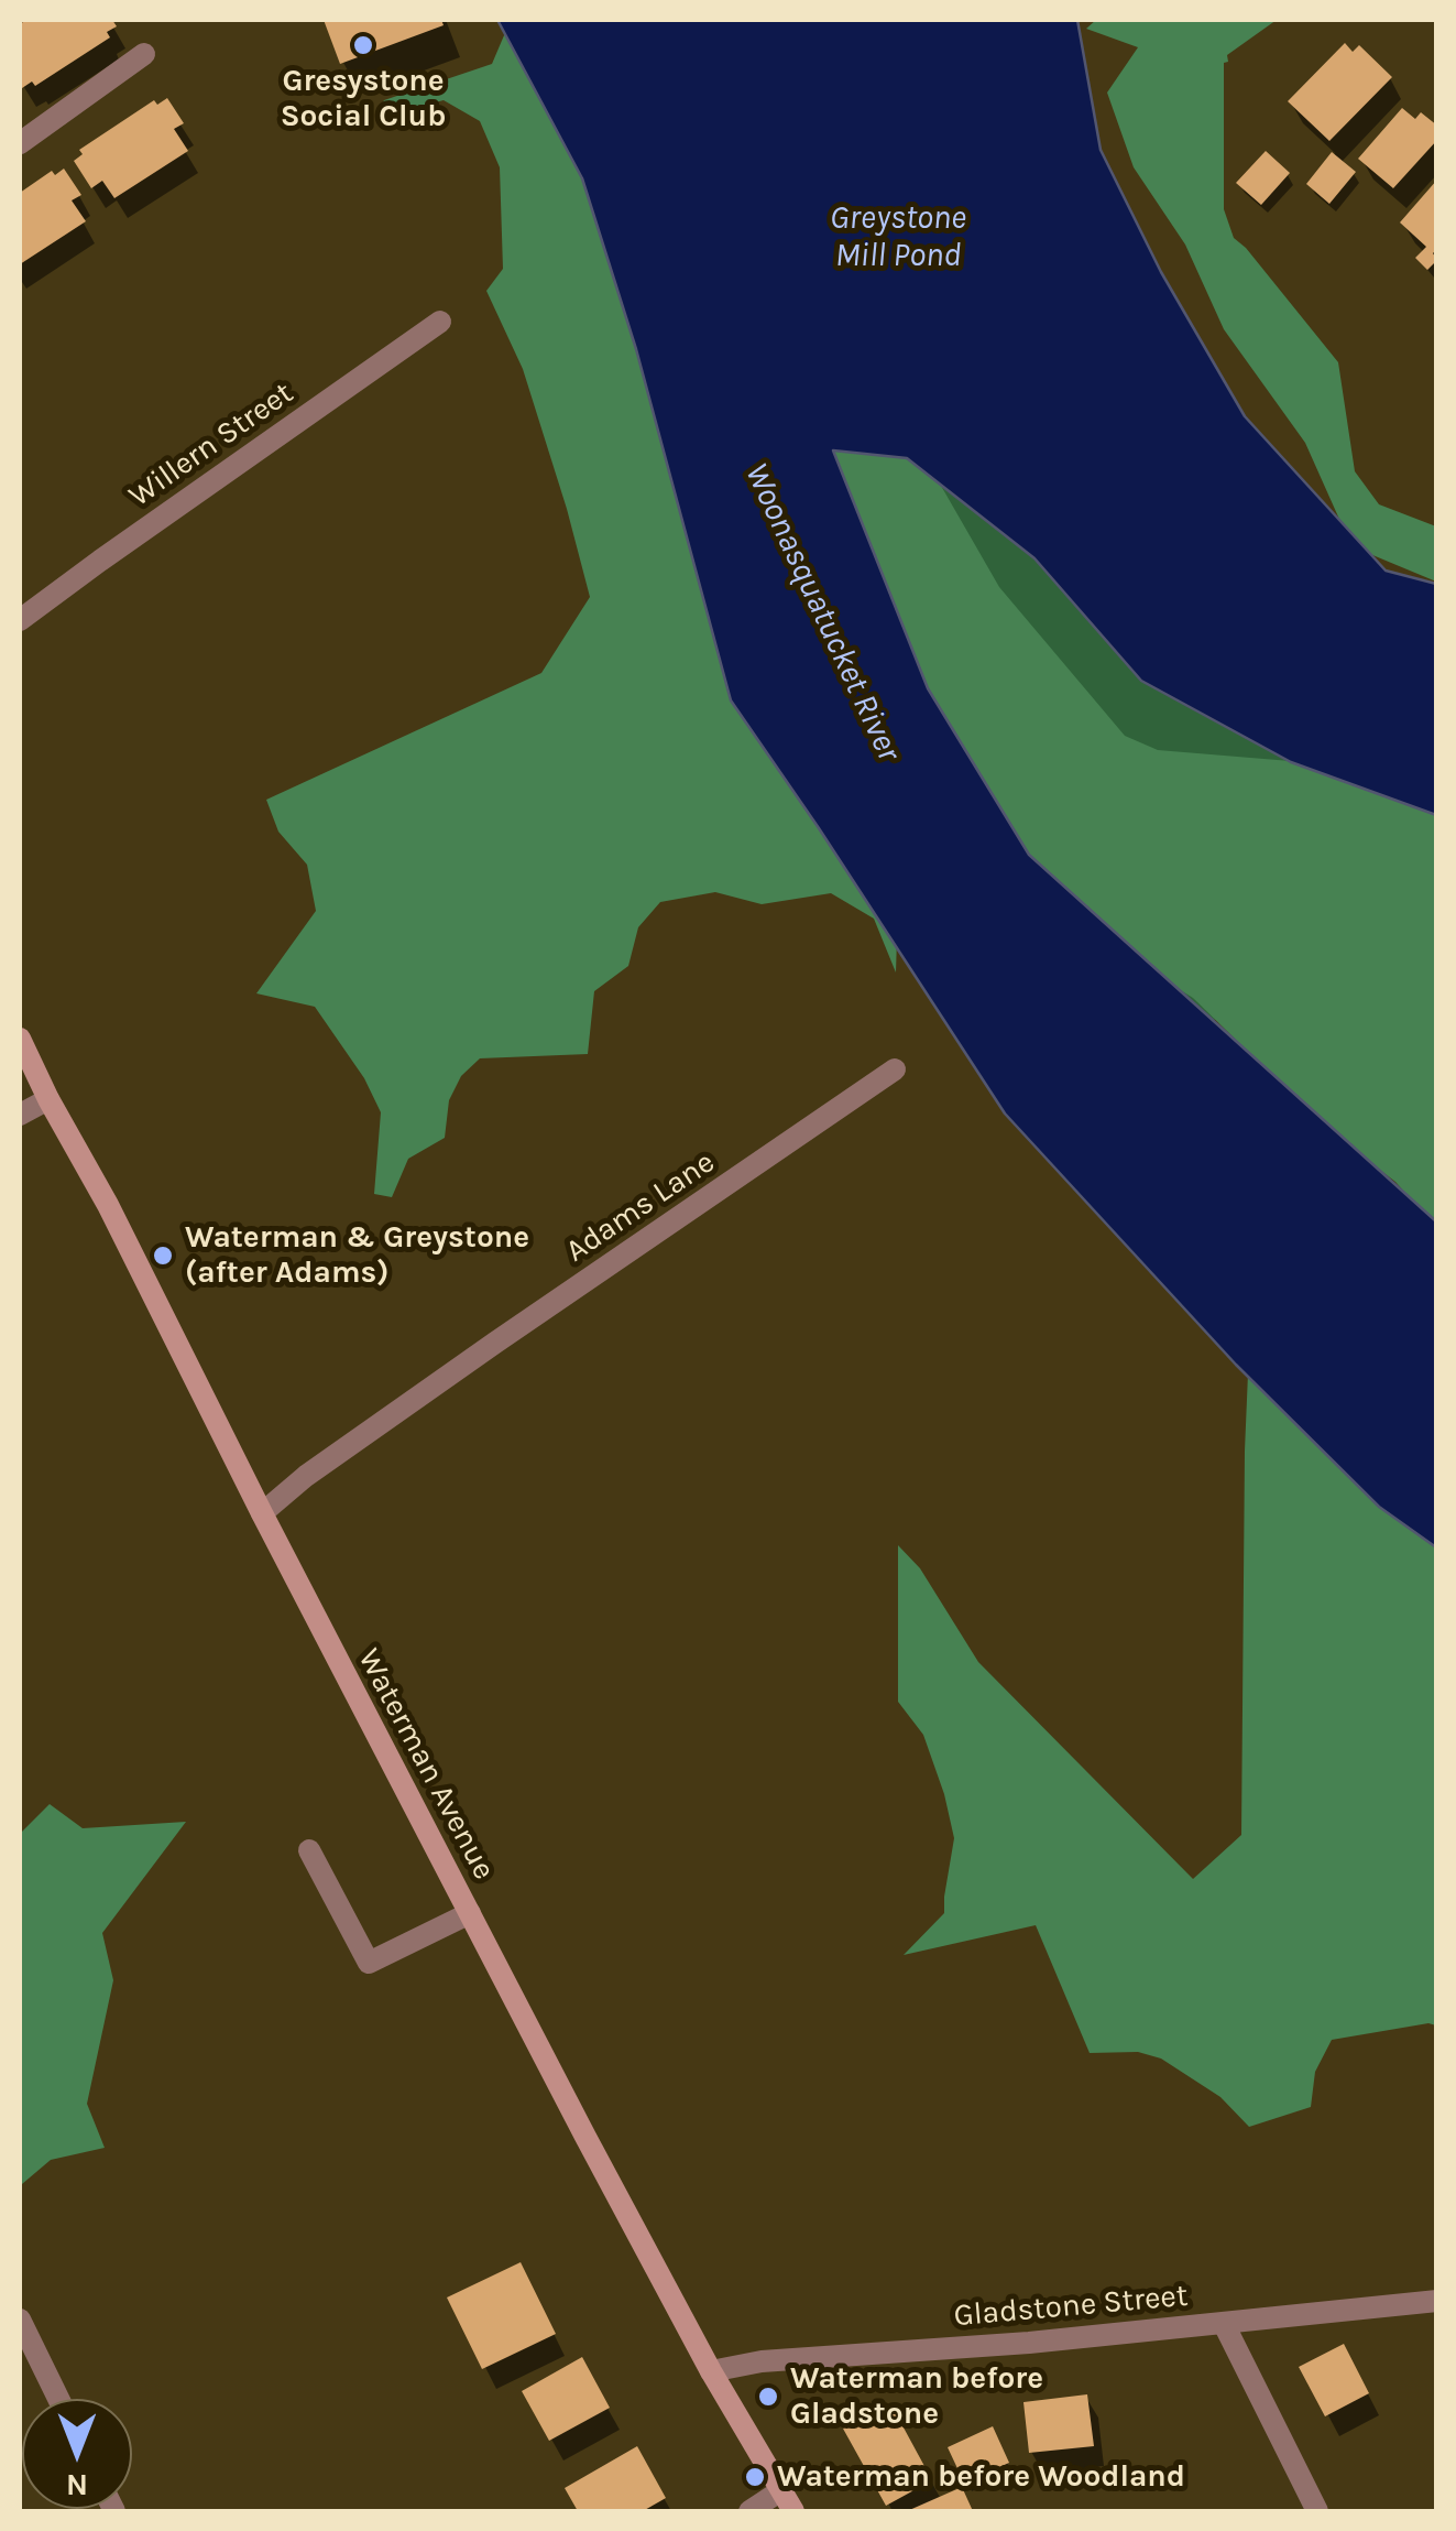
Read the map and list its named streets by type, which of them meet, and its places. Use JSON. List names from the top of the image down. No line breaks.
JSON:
{"streets":{"main road":["Waterman Avenue"],"street":["Willern Street","Adams Lane","Gladstone Street"]},"crossings":[["Adams Lane","Waterman Avenue"],["Waterman Avenue","Gladstone Street"]],"water":["Greystone Mill Pond","Woonasquatucket River"],"places":["Gresystone Social Club","Waterman & Greystone (after Adams)","Waterman before Gladstone","Waterman before Woodland"],"north":"bottom"}
